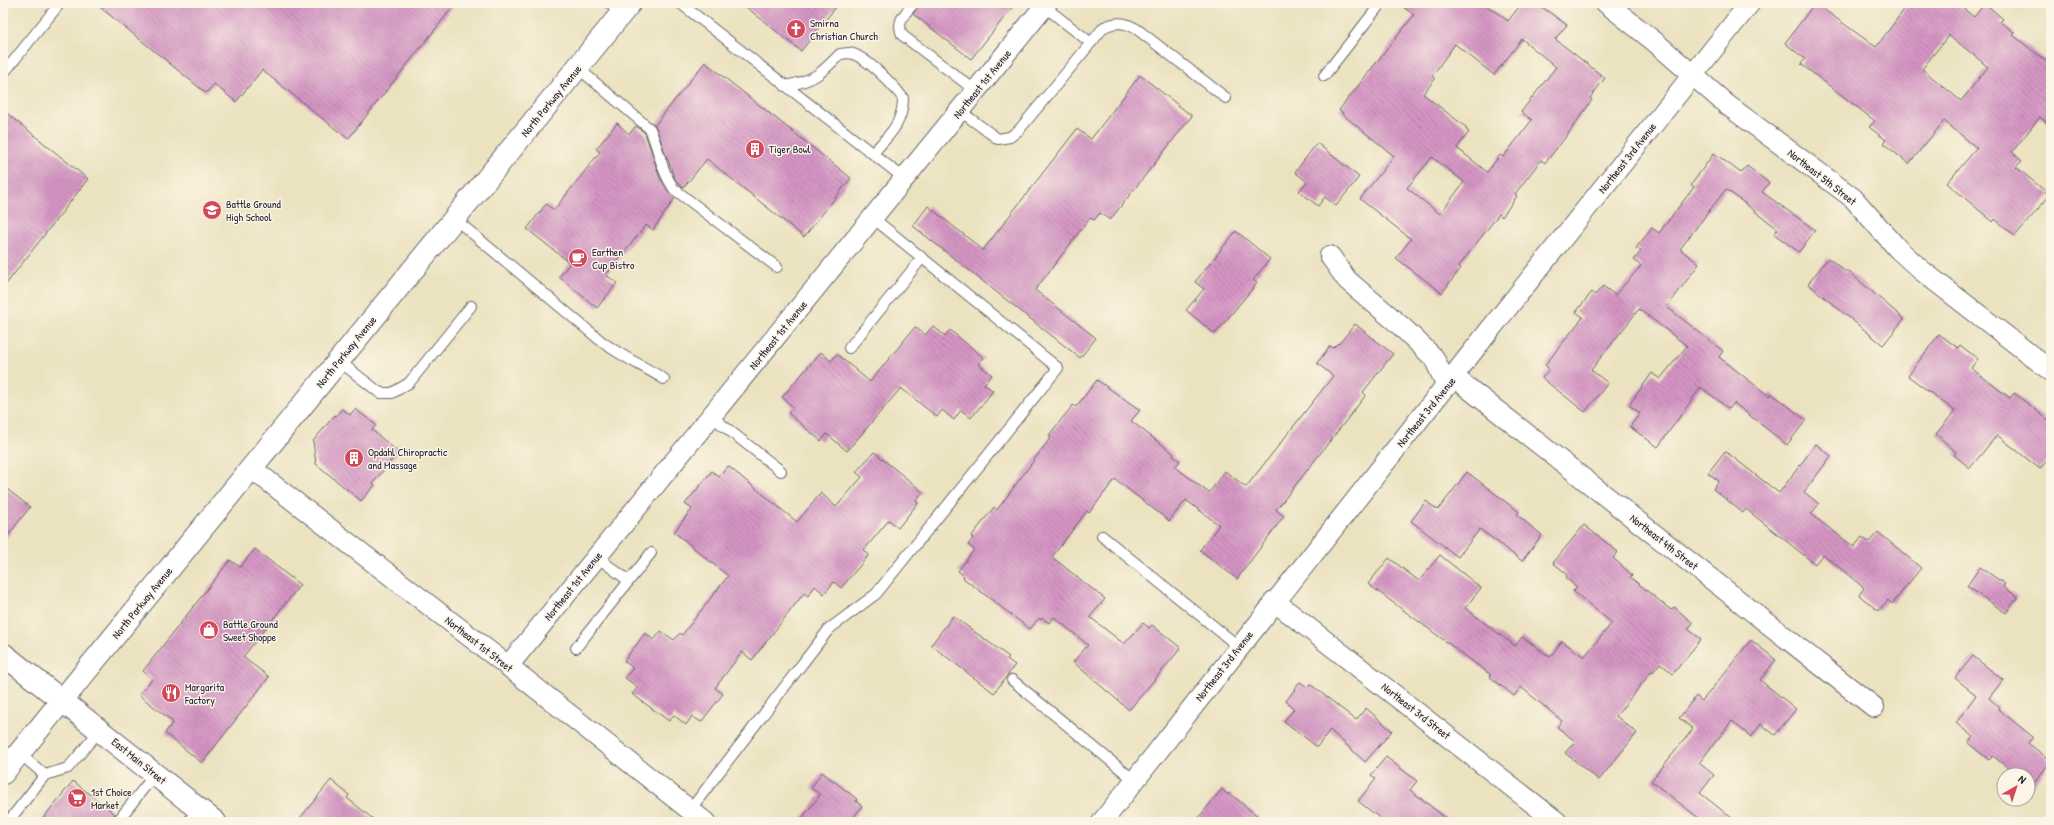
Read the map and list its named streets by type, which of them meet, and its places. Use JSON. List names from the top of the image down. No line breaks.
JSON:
{"streets":{"street":["Northeast 1st Avenue","North Parkway Avenue","Northeast 3rd Avenue","Northeast 5th Street","Northeast 4th Street","Northeast 1st Street","Northeast 3rd Street","East Main Street"]},"crossings":[["Northeast 1st Avenue","Northeast 1st Street"],["North Parkway Avenue","Northeast 1st Street"],["North Parkway Avenue","East Main Street"],["Northeast 3rd Avenue","Northeast 5th Street"],["Northeast 3rd Avenue","Northeast 4th Street"],["Northeast 3rd Avenue","Northeast 3rd Street"]],"places":{"church":["Smirna Christian Church"],"building":["Tiger Bowl","Opdahl Chiropractic and Massage"],"school or university":["Battle Ground High School"],"cafe":["Earthen Cup Bistro"],"shop":["Battle Ground Sweet Shoppe"],"restaurant":["Margarita Factory"],"supermarket":["1st Choice Market"]},"north":"top right"}
